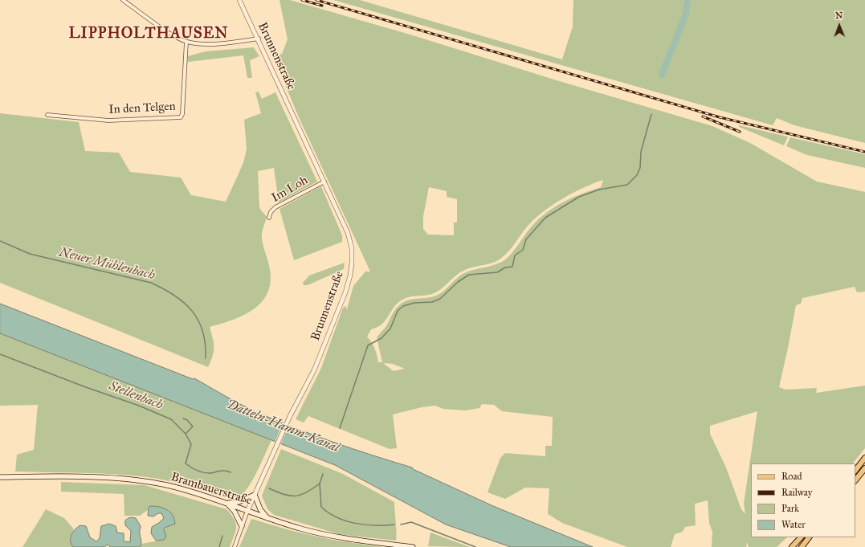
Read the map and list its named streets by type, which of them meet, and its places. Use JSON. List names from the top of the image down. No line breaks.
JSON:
{"streets":{"main road":["Brambauerstraße"],"street":["Brunnenstraße","In den Telgen","Im Loh"]},"crossings":[["Brunnenstraße","Im Loh"],["Brunnenstraße","Brambauerstraße"]],"districts":["LIPPHOLTHAUSEN"],"water":["Neuer Mühlenbach","Stellenbach","Datteln-Hamm-Kanal"],"legend":["Road","Railway","Park","Water"],"north":"top"}
